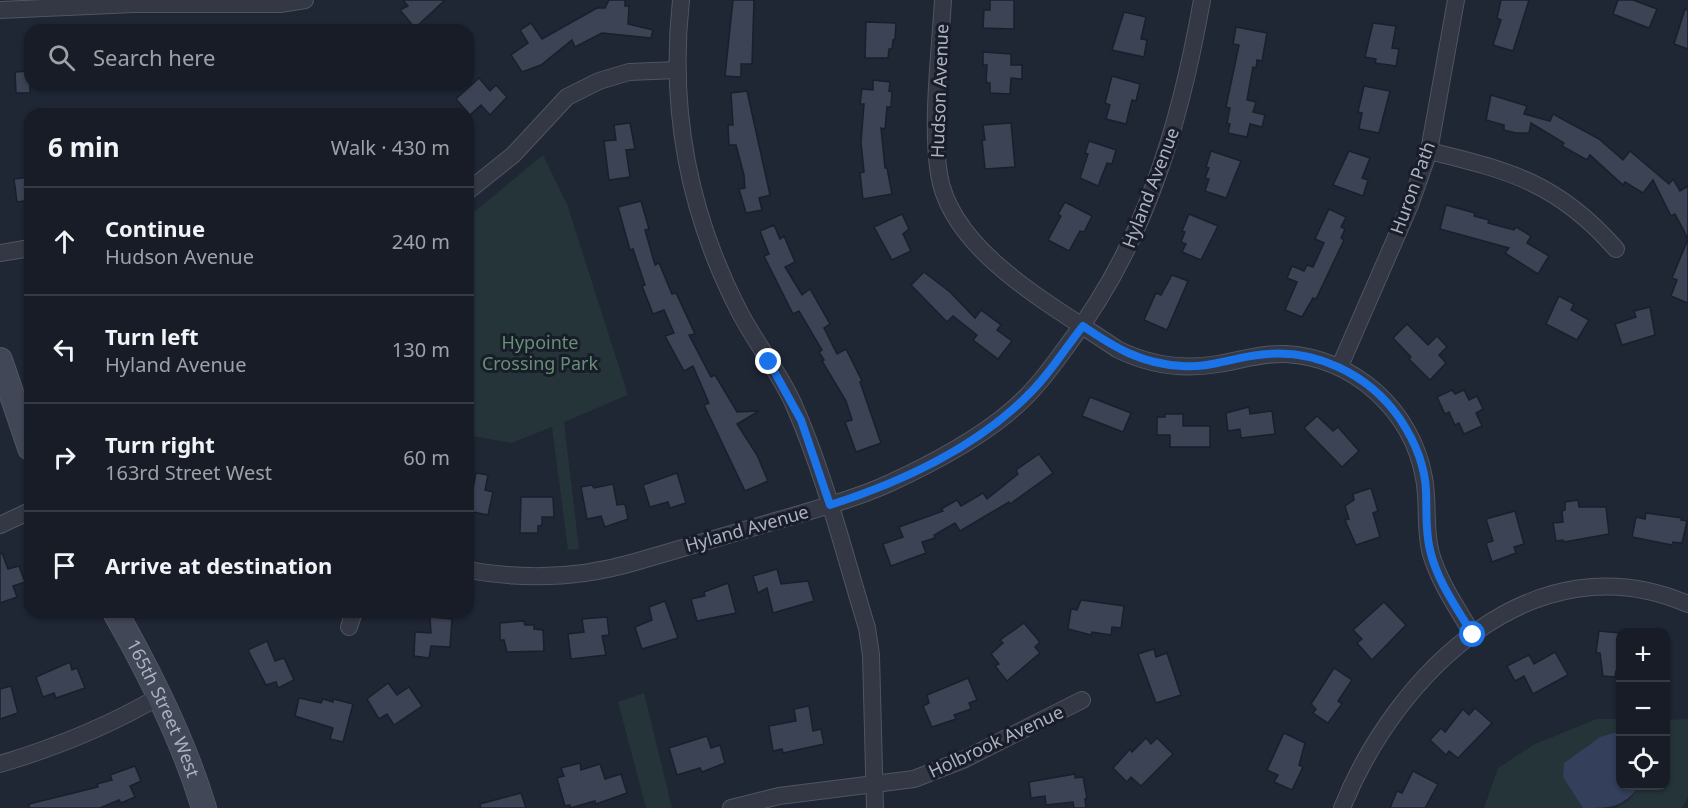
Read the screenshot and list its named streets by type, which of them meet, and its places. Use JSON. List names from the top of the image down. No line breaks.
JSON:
{"streets":{"street":["Hudson Avenue","Hyland Avenue","Huron Path","165th Street West","Holbrook Avenue"]},"crossings":[["Hudson Avenue","Hyland Avenue"],["Hudson Avenue","Huron Path"]],"parks":["Hypointe Crossing Park"],"page":{"search":"Search here","heading":["6 min","Walk · 430 m"],"list":[["Continue","Hudson Avenue","240 m"],["Turn left","Hyland Avenue","130 m"],["Turn right","163rd Street West","60 m"],"Arrive at destination"],"map_buttons":["+","−"]}}
